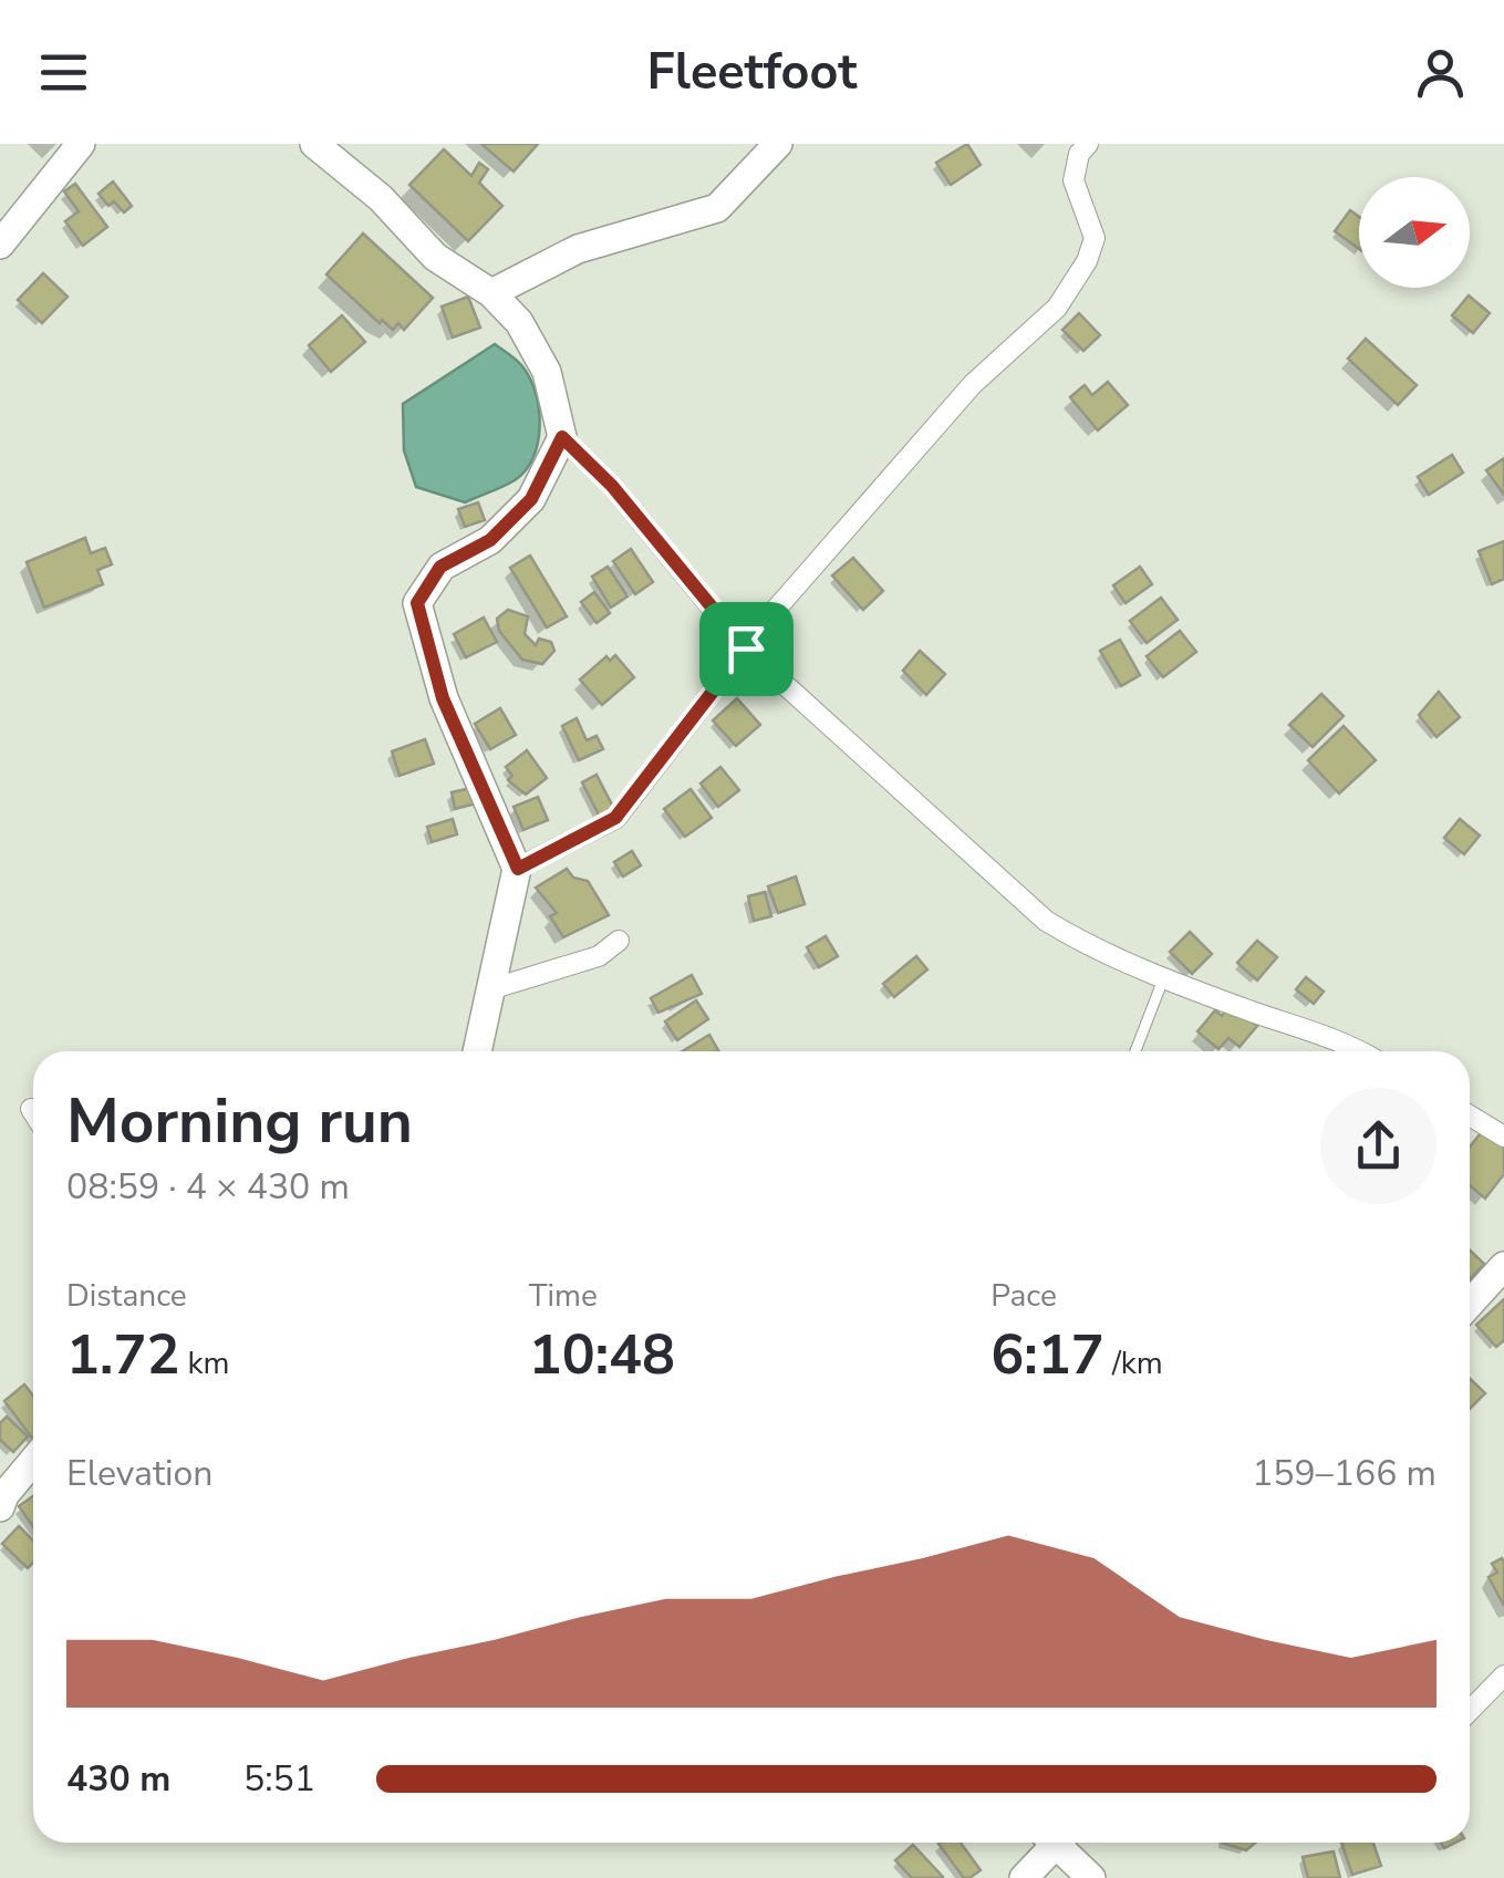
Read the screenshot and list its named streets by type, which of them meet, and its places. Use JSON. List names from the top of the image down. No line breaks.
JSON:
{"north":"right","page":{"header":"Fleetfoot","heading":["Morning run","08:59 · 4 × 430 m"],"stats":[["Distance","1.72 km"],["Time","10:48"],["Pace","6:17 /km"]],"chart":["Elevation","159–166 m"],"list":[{"name":"430 m","note":"5:51"}]}}
